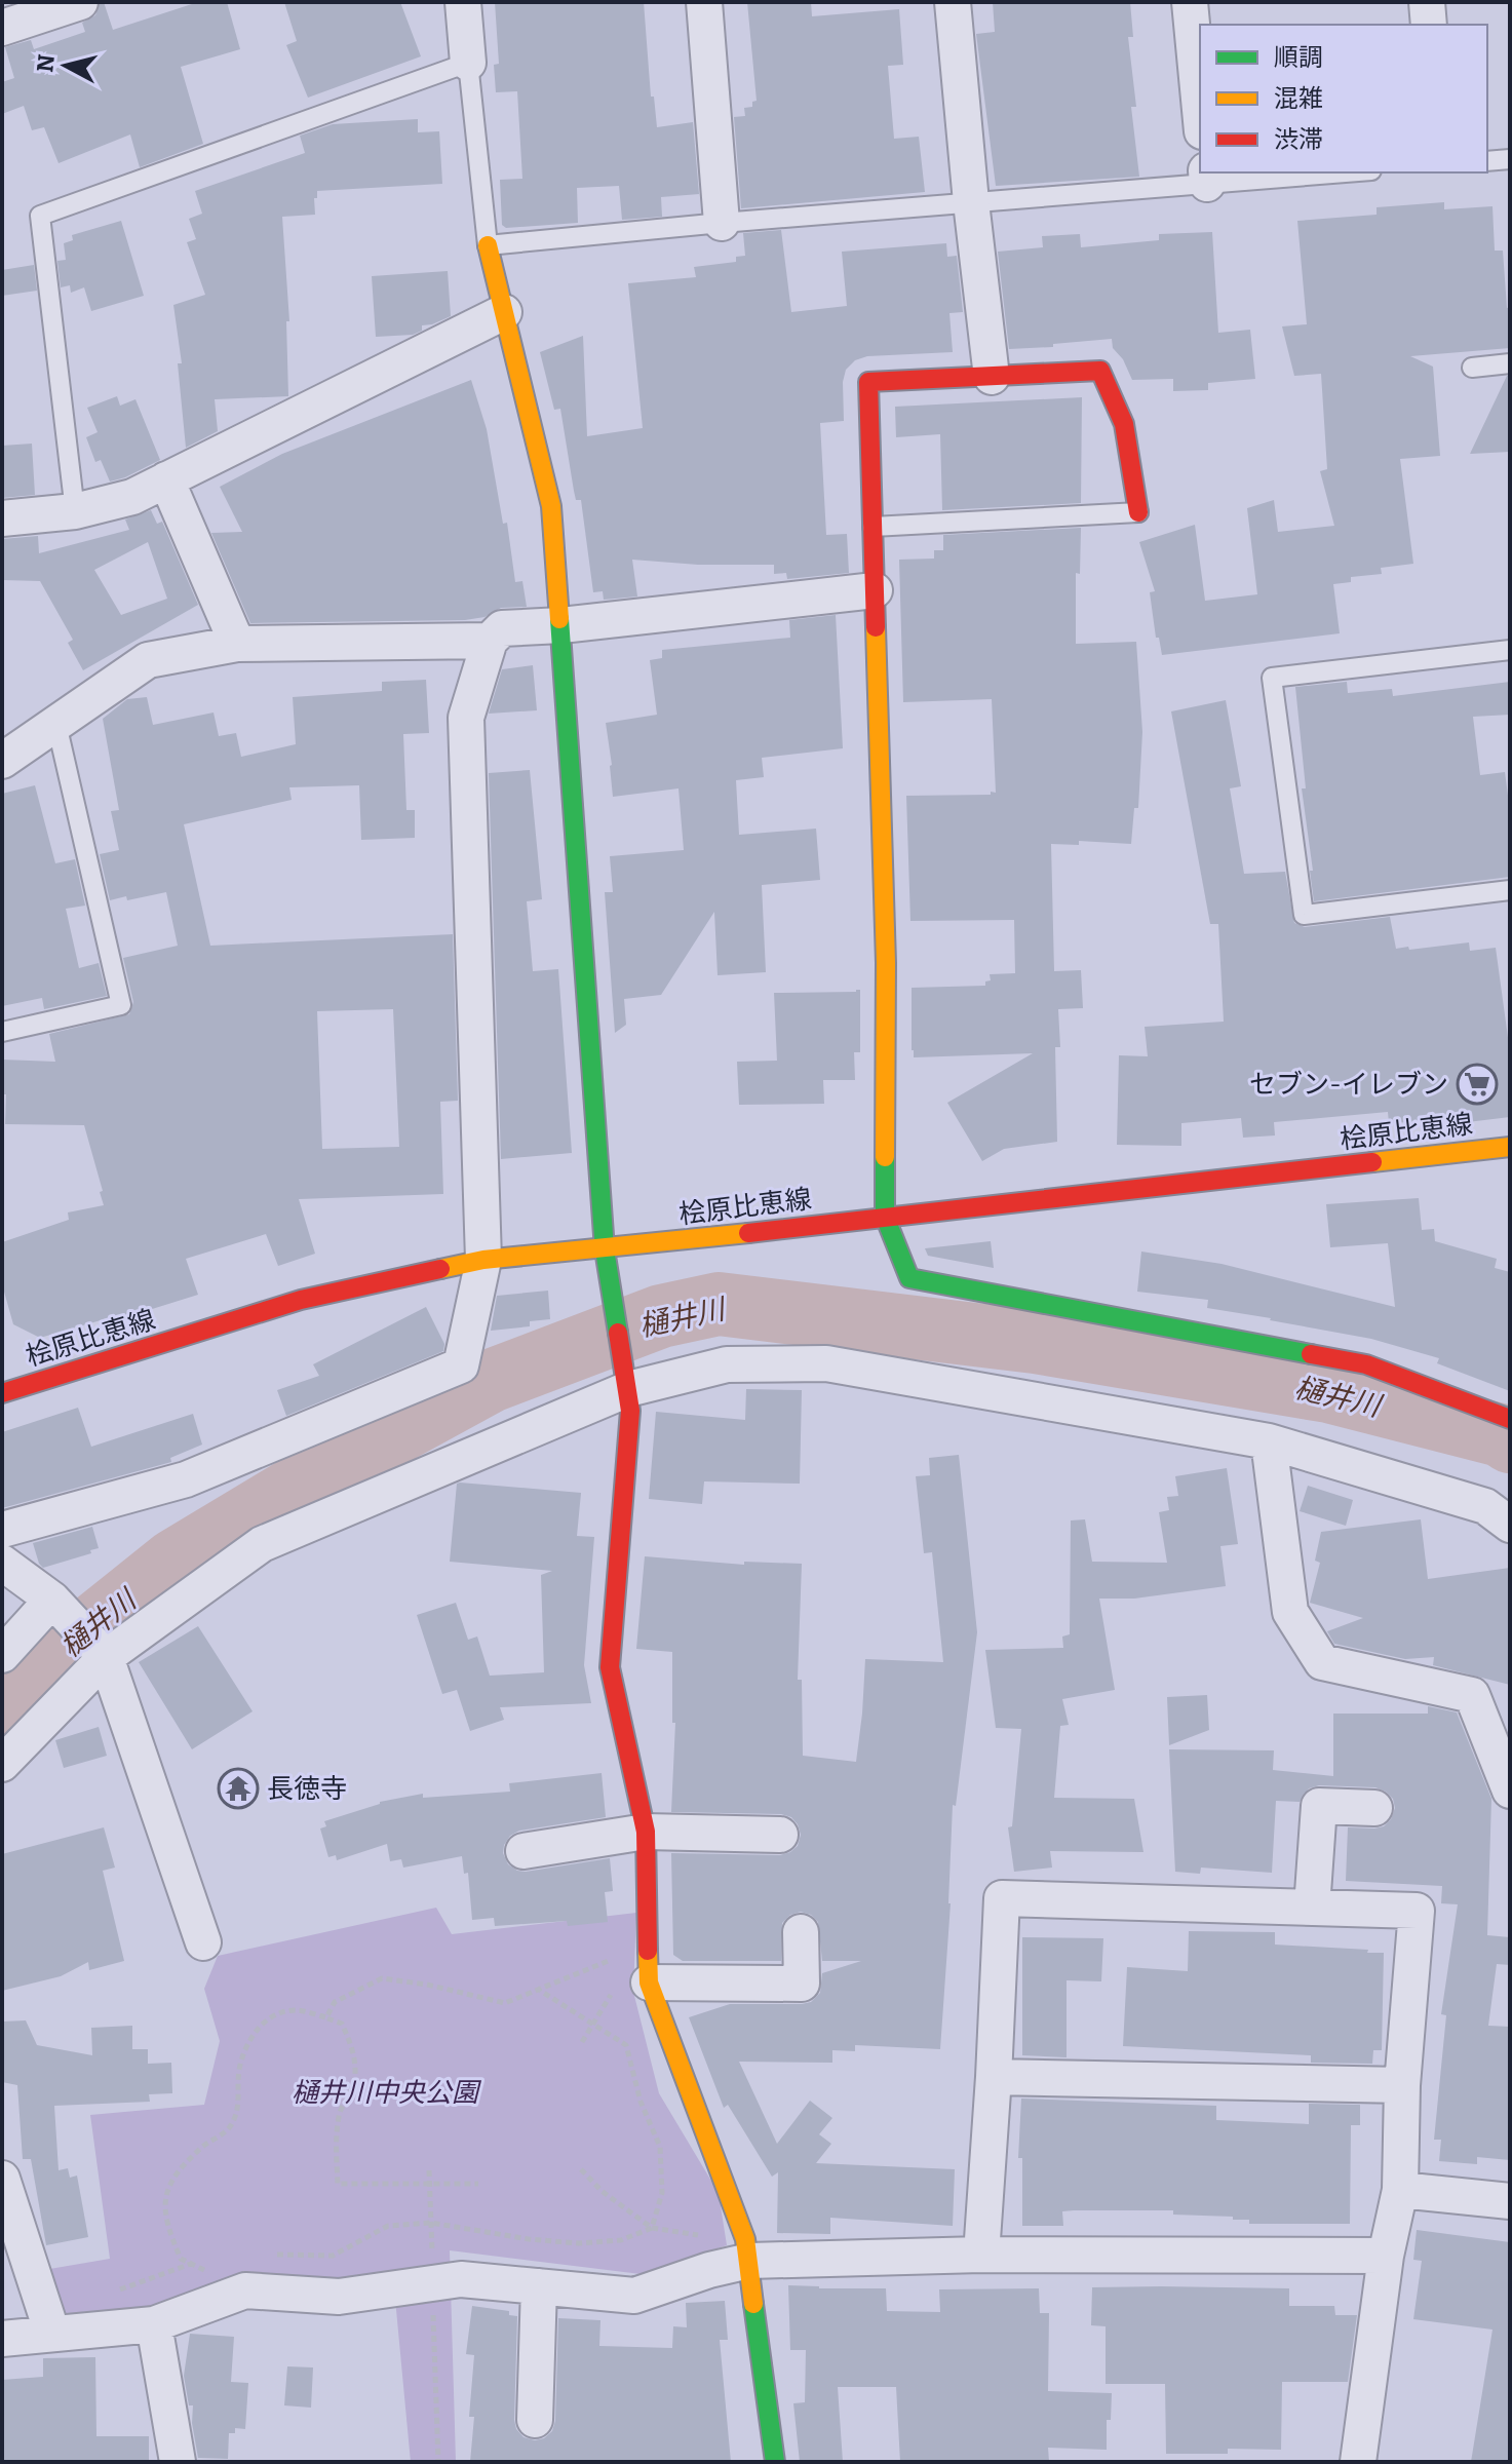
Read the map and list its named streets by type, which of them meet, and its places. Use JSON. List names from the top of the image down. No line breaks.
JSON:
{"streets":{"street":["桧原比恵線"]},"water":["樋井川"],"parks":["樋井川中央公園"],"places":{"supermarket":["セブン-イレブン"],"temple":["長徳寺"]},"legend":["順調","混雑","渋滞"],"north":"left"}
